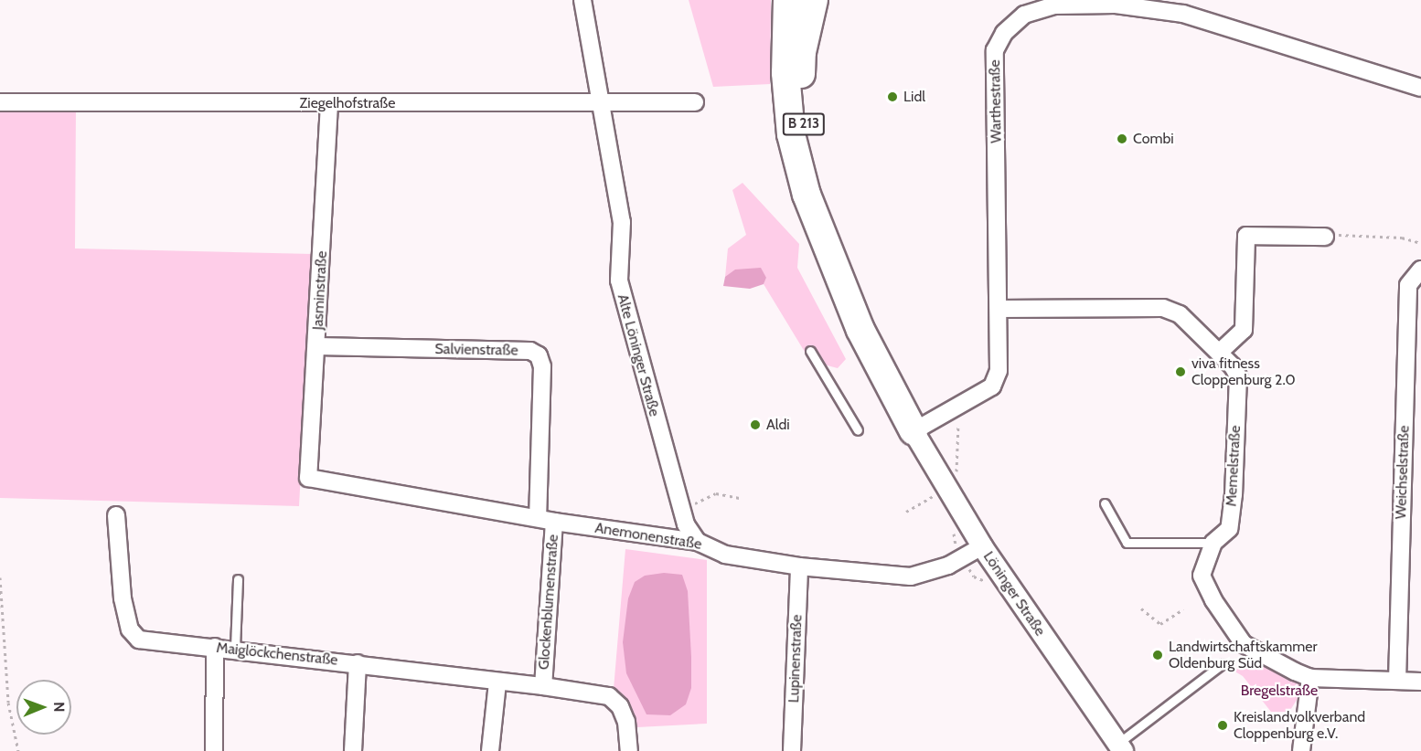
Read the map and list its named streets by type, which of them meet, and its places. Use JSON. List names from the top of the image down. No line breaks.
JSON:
{"streets":{"highway":["B 213"],"street":["Warthestraße","Ziegelhofstraße","Jasminstraße","Salvienstraße","Alte Löninger Straße","Memelstraße","Weichselstraße","Anemonenstraße","Löninger Straße","Glockenblumenstraße","Maiglöckchenstraße","Lupinenstraße"]},"crossings":[["Warthestraße","Memelstraße"],["Warthestraße","Löninger Straße"],["Ziegelhofstraße","Jasminstraße"],["Ziegelhofstraße","Alte Löninger Straße"],["Jasminstraße","Salvienstraße"],["Jasminstraße","Anemonenstraße"],["Salvienstraße","Anemonenstraße"],["Alte Löninger Straße","Anemonenstraße"],["Memelstraße","Weichselstraße"],["Anemonenstraße","Löninger Straße"],["Anemonenstraße","Glockenblumenstraße"],["Anemonenstraße","Lupinenstraße"],["Glockenblumenstraße","Maiglöckchenstraße"]],"parks":["Bregelstraße"],"places":["Lidl","Combi","viva fitness Cloppenburg 2.0","Aldi","Landwirtschaftskammer Oldenburg Süd","Kreislandvolkverband Cloppenburg e.V."],"north":"right"}
